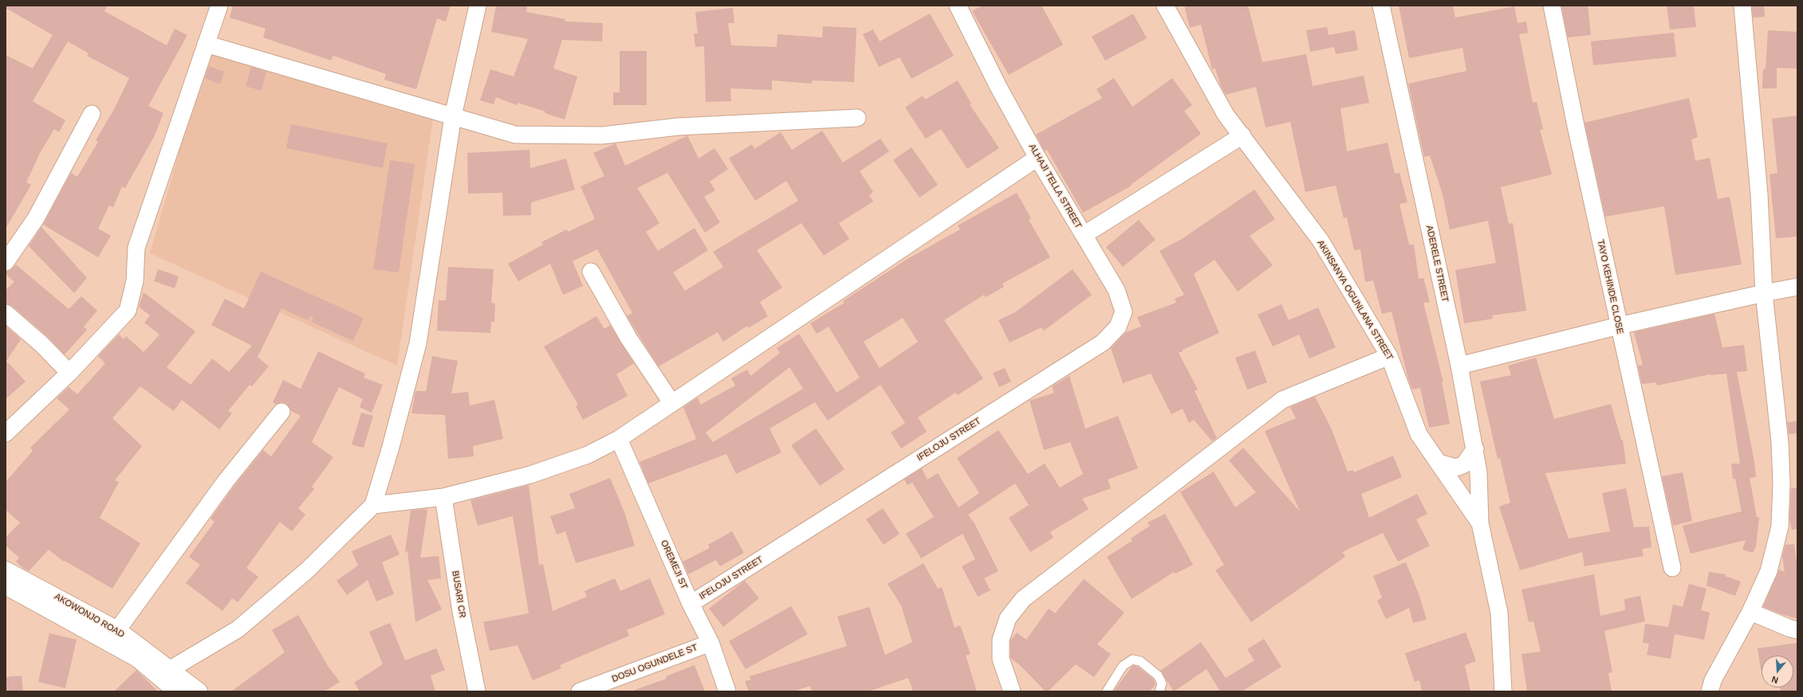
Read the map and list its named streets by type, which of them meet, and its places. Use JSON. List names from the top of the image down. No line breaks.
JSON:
{"streets":{"main road":["AKOWONJO ROAD"],"street":["ALHAJI TELLA STREET","ADERELE STREET","TAYO KEHINDE CLOSE","AKINSANYA OGUNLANA STREET","IFELOJU STREET","OREMEJI ST","BUSARI CR","DOSU OGUNDELE ST"]},"crossings":[["ALHAJI TELLA STREET","AKINSANYA OGUNLANA STREET"],["ALHAJI TELLA STREET","IFELOJU STREET"],["ADERELE STREET","AKINSANYA OGUNLANA STREET"],["IFELOJU STREET","OREMEJI ST"],["OREMEJI ST","DOSU OGUNDELE ST"]],"north":"bottom"}
